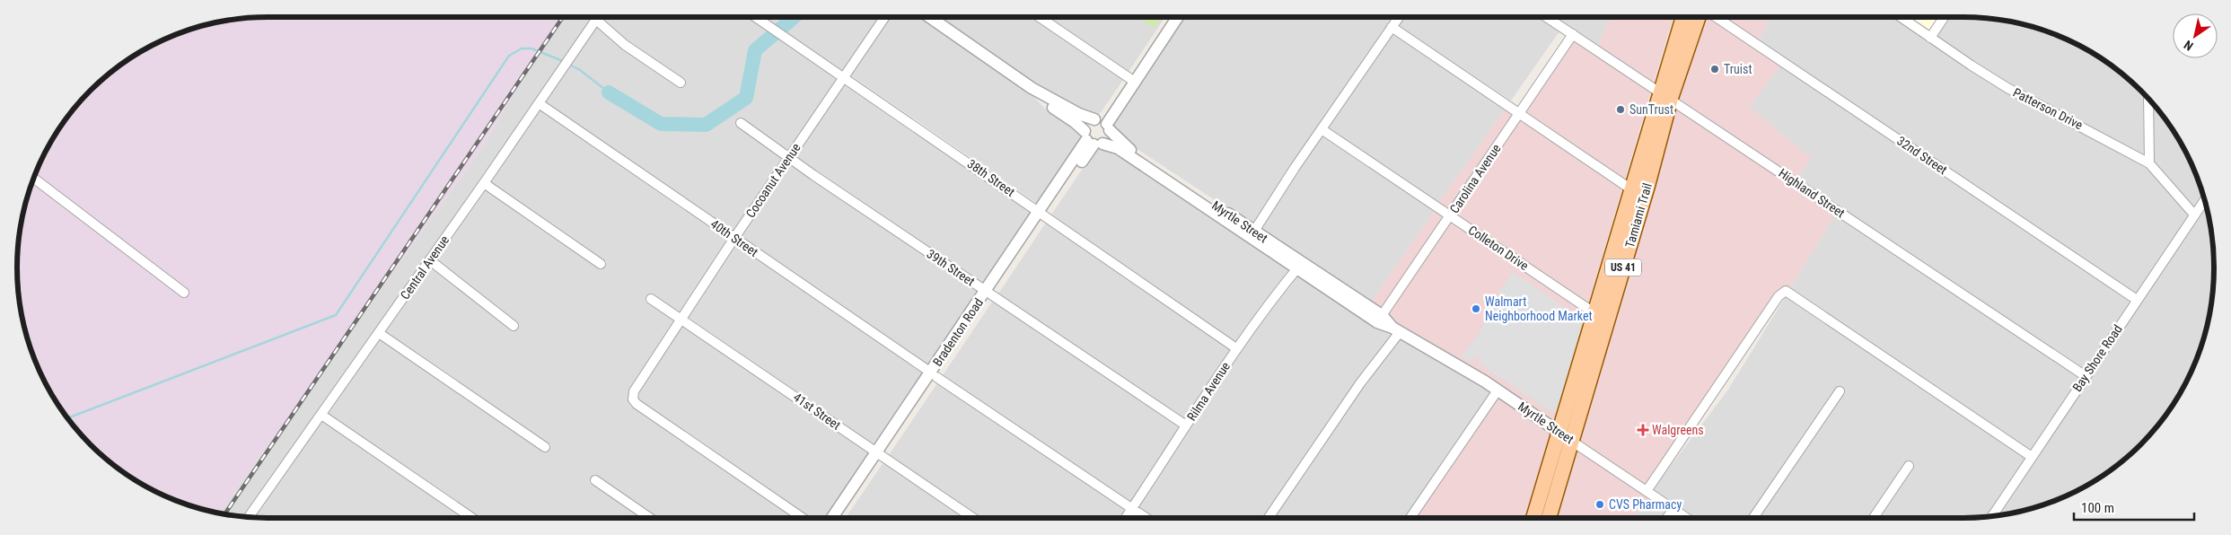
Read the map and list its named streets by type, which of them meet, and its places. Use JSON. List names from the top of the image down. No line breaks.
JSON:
{"streets":{"main road":["Tamiami Trail","US 41"],"street":["Patterson Drive","32nd Street","38th Street","Carolina Avenue","Cocoanut Avenue","Highland Street","Myrtle Street","40th Street","Colleton Drive","Central Avenue","39th Street","Bradenton Road","Bay Shore Road","Rilma Avenue","41st Street"]},"crossings":[["Patterson Drive","Bay Shore Road"],["32nd Street","Bay Shore Road"],["38th Street","Cocoanut Avenue"],["38th Street","Bradenton Road"],["38th Street","Rilma Avenue"],["Carolina Avenue","Highland Street"],["Carolina Avenue","Myrtle Street"],["Carolina Avenue","Colleton Drive"],["Cocoanut Avenue","40th Street"],["Cocoanut Avenue","39th Street"],["Cocoanut Avenue","41st Street"],["Highland Street","Tamiami Trail"],["Highland Street","Bay Shore Road"],["Tamiami Trail","Myrtle Street"],["Tamiami Trail","Colleton Drive"],["Myrtle Street","Bradenton Road"],["Myrtle Street","Rilma Avenue"],["40th Street","Central Avenue"],["40th Street","Bradenton Road"],["40th Street","Rilma Avenue"],["39th Street","Bradenton Road"],["39th Street","Rilma Avenue"],["Bradenton Road","41st Street"]],"places":{"other":["Truist","SunTrust","Walmart Neighborhood Market","CVS Pharmacy"],"health":["Walgreens"]},"scale_bar":"100 m","north":"bottom left"}
